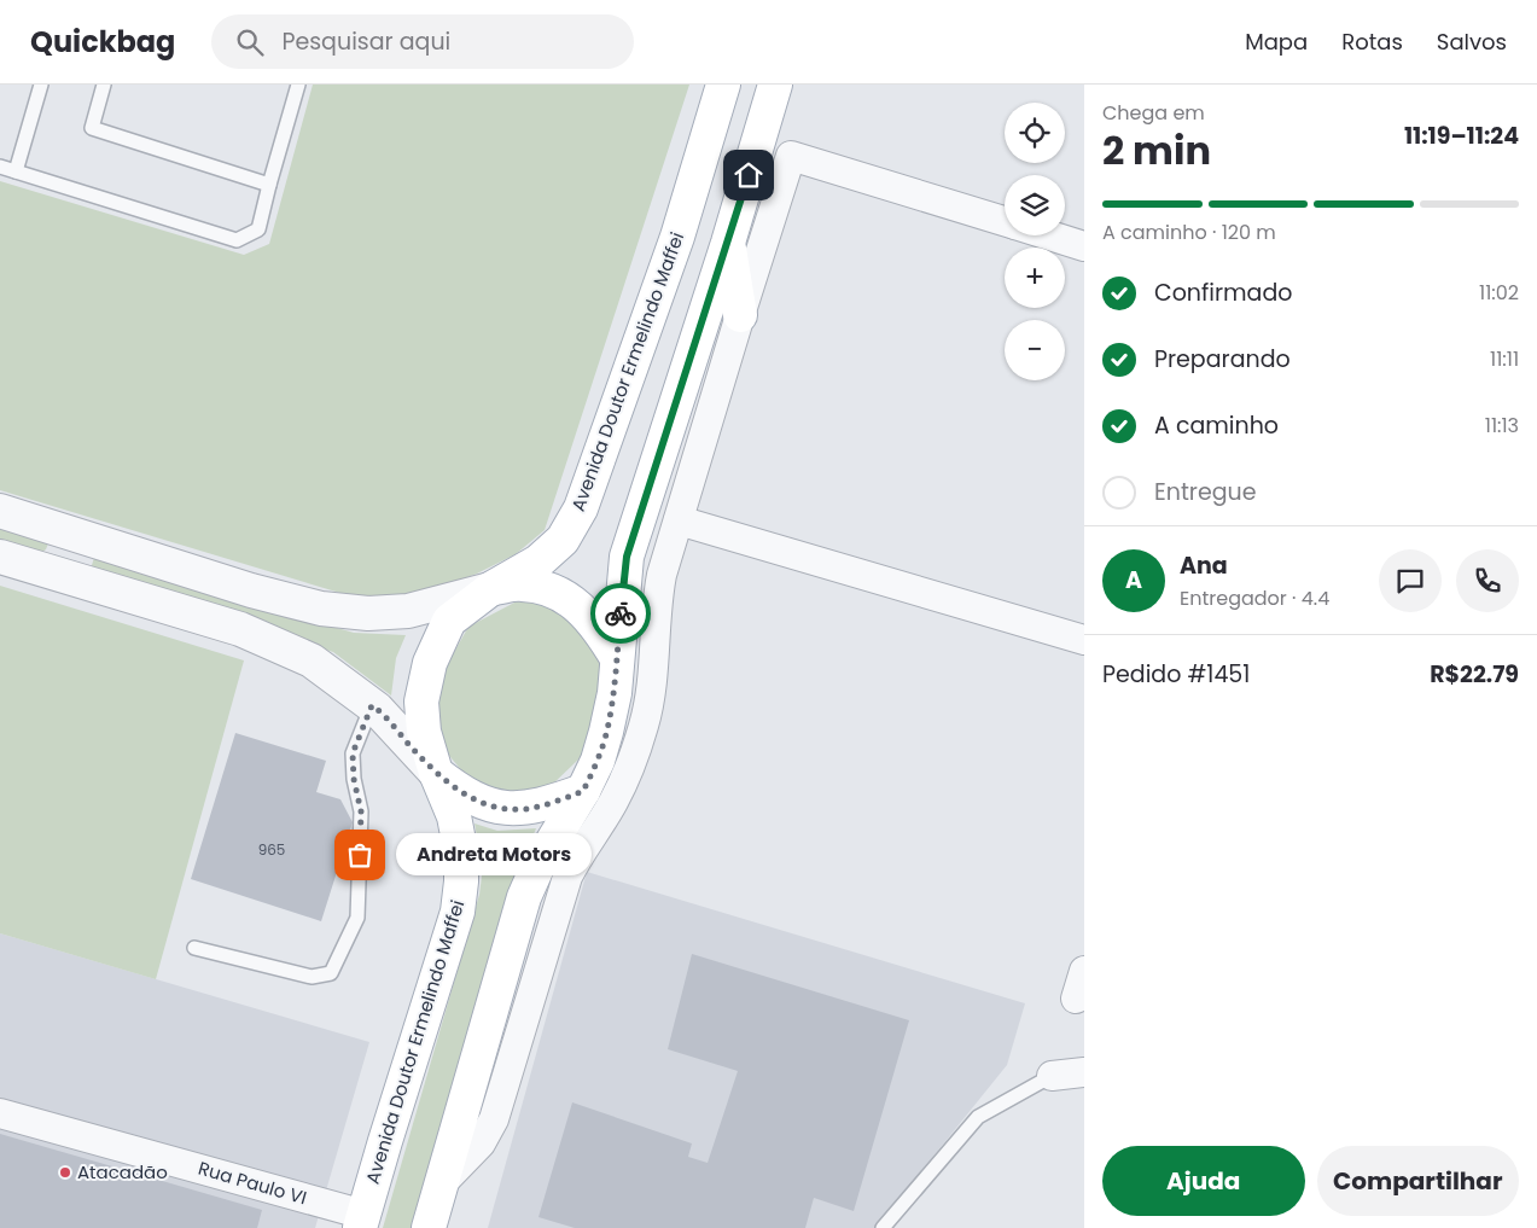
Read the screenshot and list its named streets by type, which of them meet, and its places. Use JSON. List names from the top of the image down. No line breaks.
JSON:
{"streets":{"main road":["Avenida Doutor Ermelindo Maffei"],"street":["Rua Paulo VI"]},"crossings":[["Avenida Doutor Ermelindo Maffei","Rua Paulo VI"]],"places":["Andreta Motors","Atacadão"],"house_numbers":["965"],"page":{"header":"Quickbag","search":"Pesquisar aqui","nav":["Mapa","Rotas","Salvos"],"heading":["2 min","Chega em","11:19–11:24"],"panel":["Ana","Entregador · 4.4","Pedido #1451","R$22.79"],"map_buttons":["+","−"],"bar":"A caminho · 120 m","list":[["Confirmado","11:02"],["Preparando","11:11"],["A caminho","11:13"],"Entregue"],"round":"A","bubble":"Andreta Motors","buttons":["Ajuda","Compartilhar"]}}
